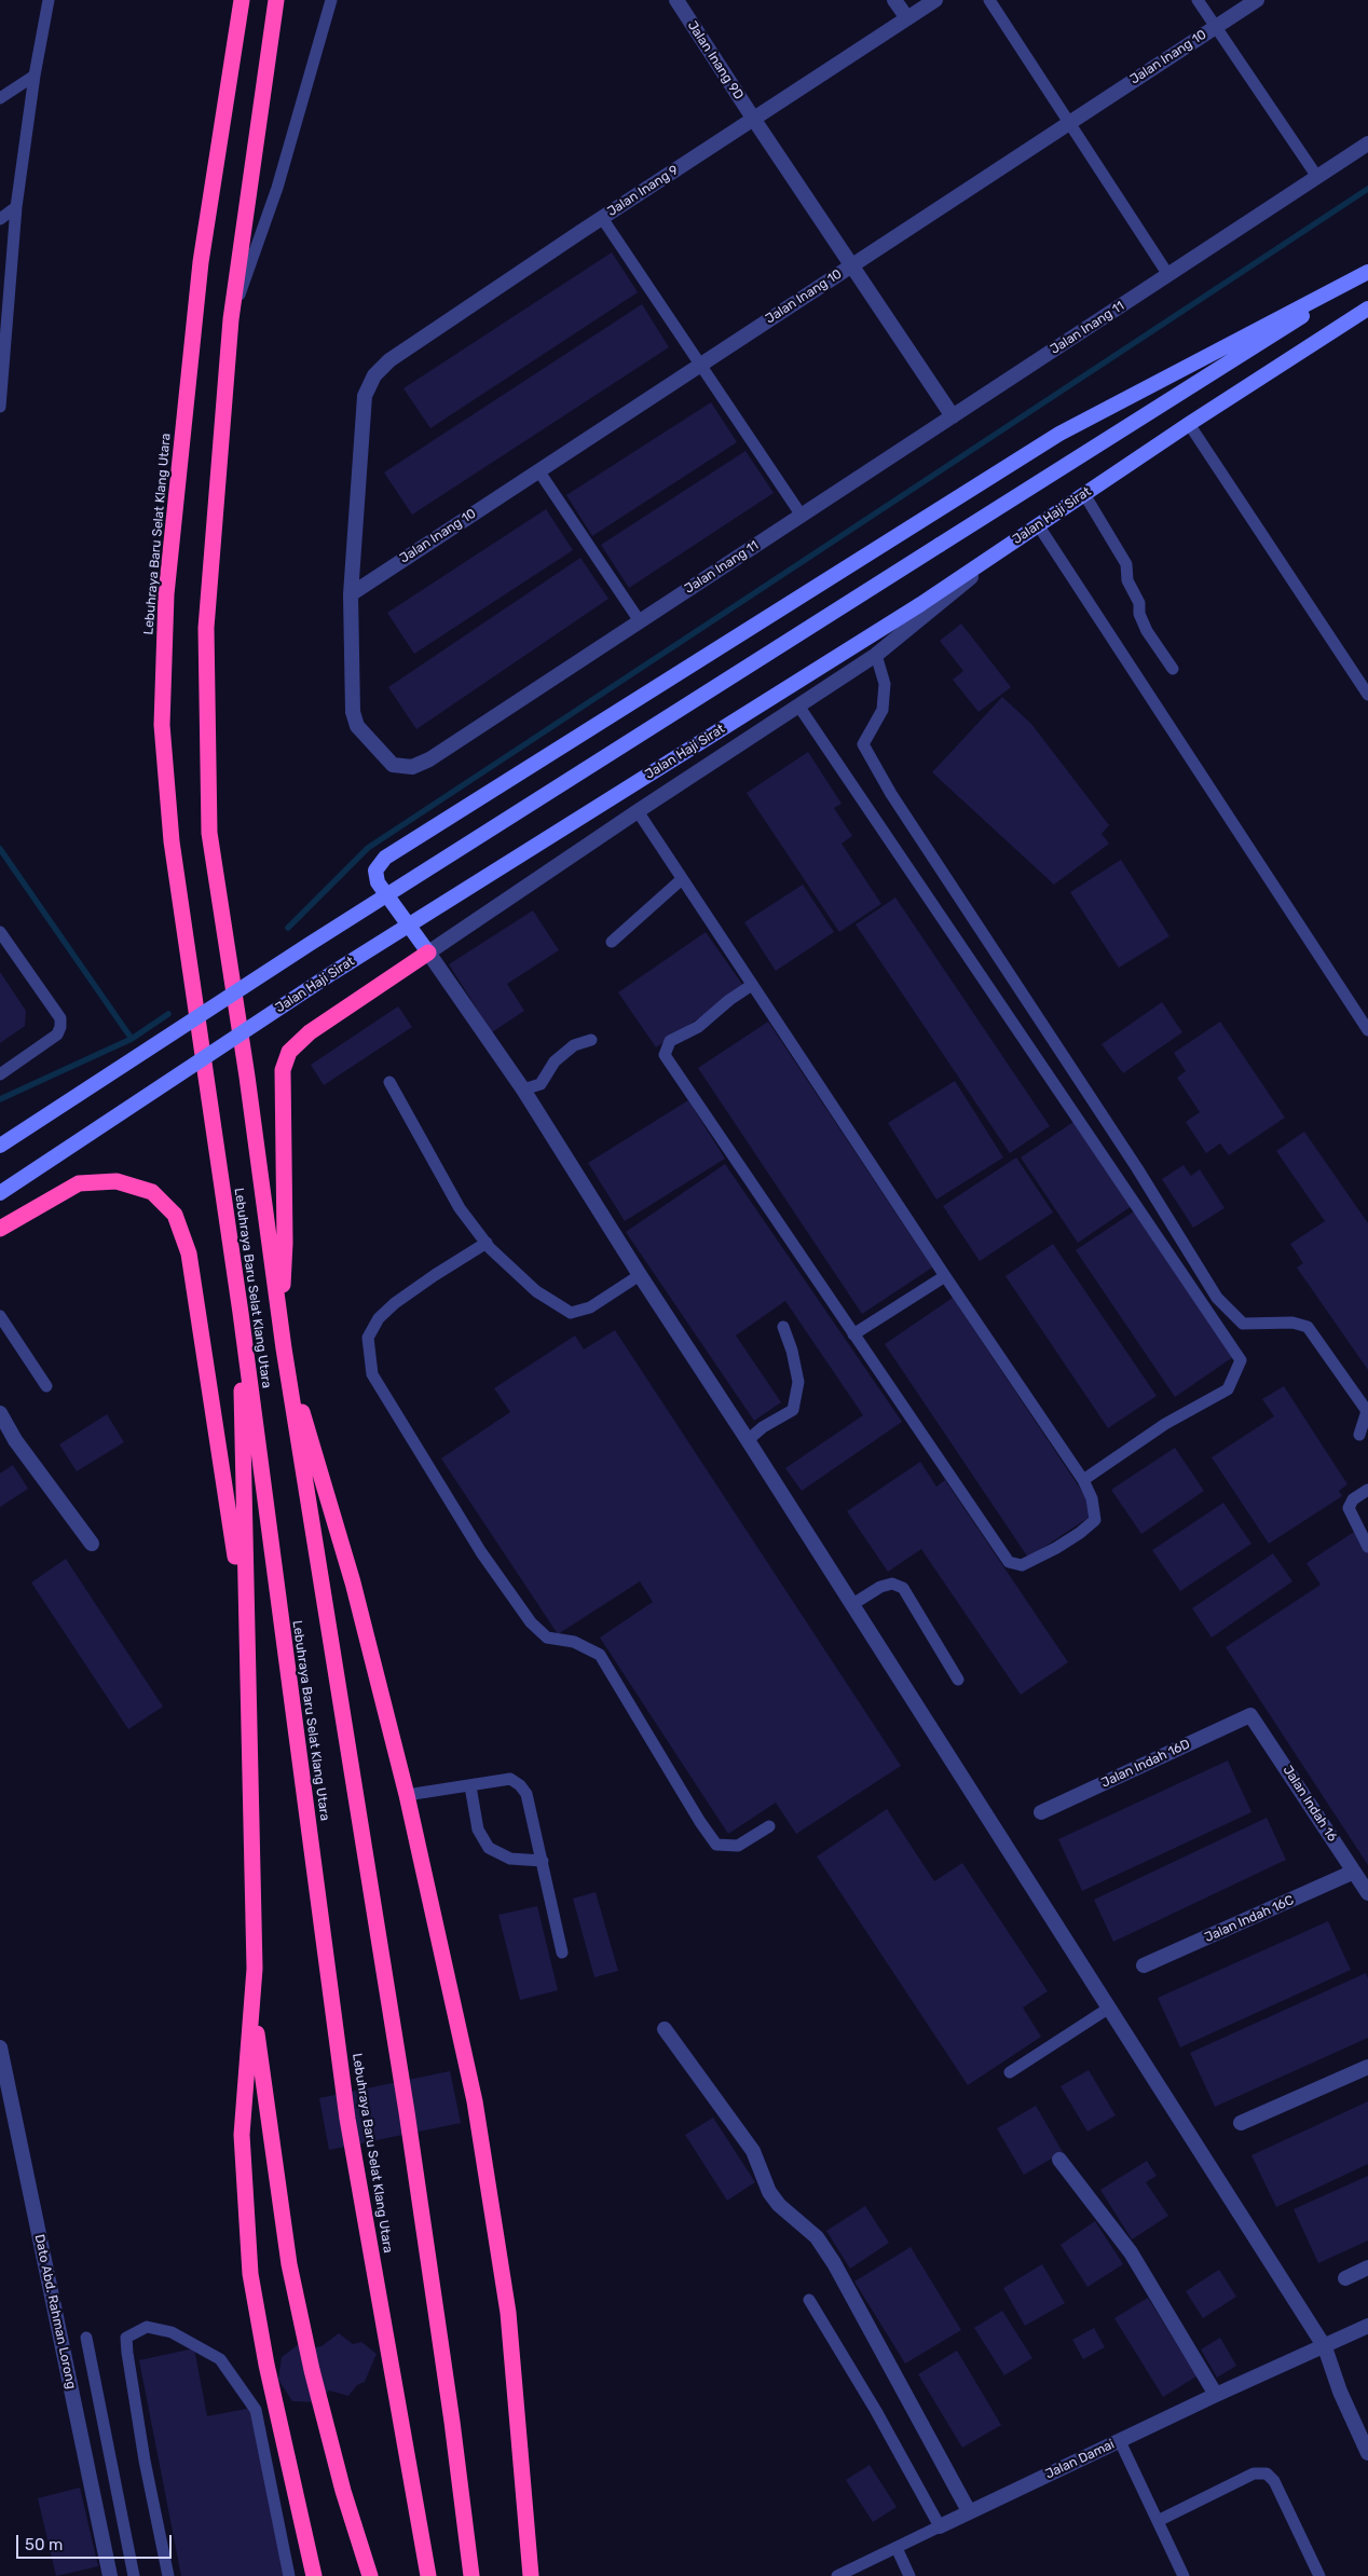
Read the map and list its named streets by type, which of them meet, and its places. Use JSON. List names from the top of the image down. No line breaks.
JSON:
{"streets":{"highway":["Lebuhraya Baru Selat Klang Utara"],"main road":["Jalan Haji Sirat"],"street":["Jalan Inang 10","Jalan Inang 9D","Jalan Inang 9","Jalan Inang 11","Jalan Indah 16D","Jalan Indah 16","Jalan Indah 16C","Dato Abd. Rahman Lorong","Jalan Damai"]},"crossings":[["Jalan Inang 10","Jalan Inang 9D"],["Jalan Inang 10","Jalan Inang 11"],["Jalan Inang 9D","Jalan Inang 9"],["Jalan Inang 9D","Jalan Inang 11"],["Jalan Inang 9","Jalan Inang 11"],["Jalan Indah 16D","Jalan Indah 16"],["Jalan Indah 16","Jalan Indah 16C"]],"scale_bar":"50 m"}
